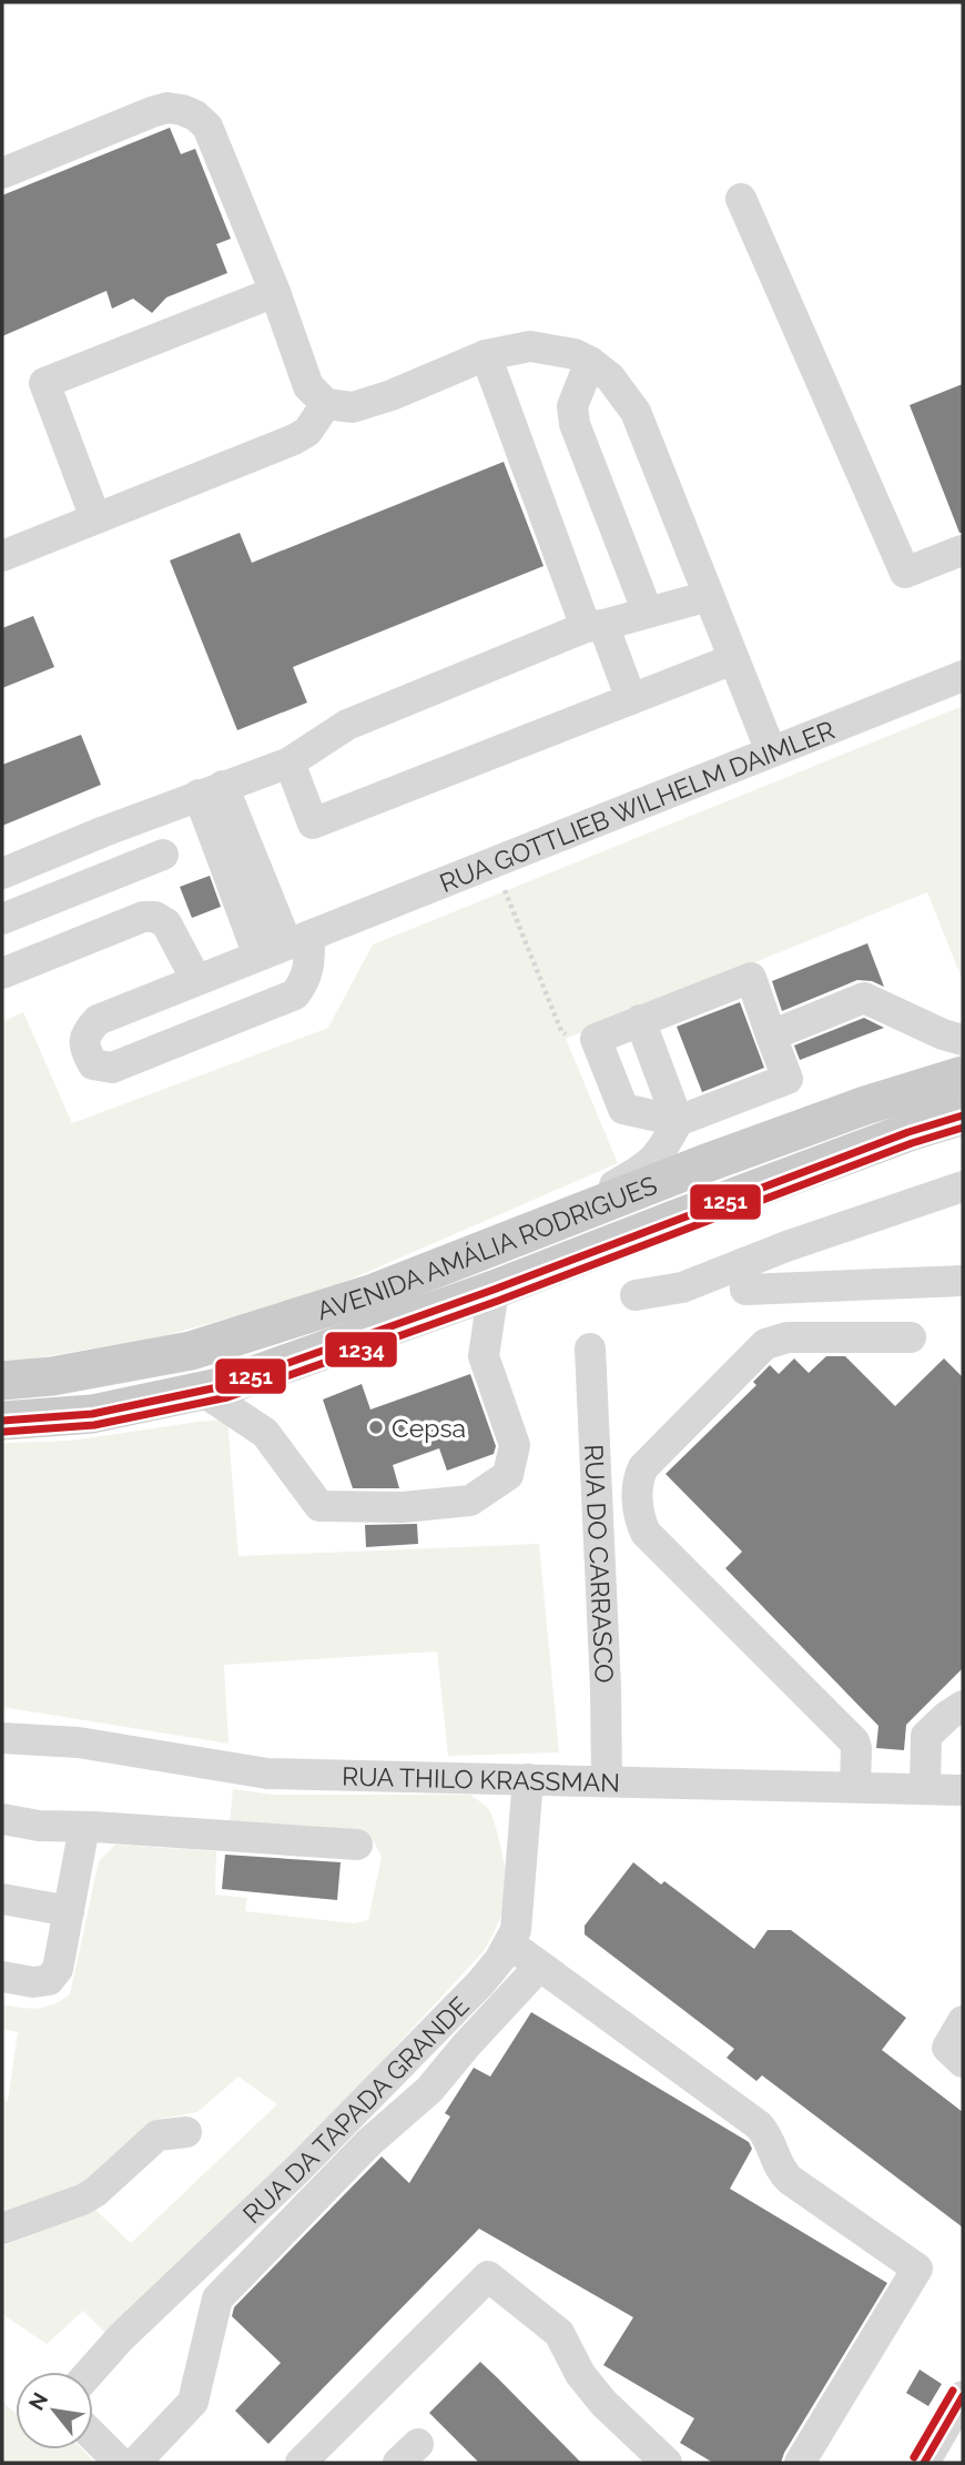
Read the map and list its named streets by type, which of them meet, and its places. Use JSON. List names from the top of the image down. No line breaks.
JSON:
{"streets":{"main road":["AVENIDA AMÁLIA RODRIGUES"],"street":["RUA GOTTLIEB WILHELM DAIMLER","RUA DO CARRASCO","RUA THILO KRASSMAN","RUA DA TAPADA GRANDE"]},"crossings":[["RUA DO CARRASCO","RUA THILO KRASSMAN"],["RUA THILO KRASSMAN","RUA DA TAPADA GRANDE"]],"places":["Cepsa"],"lines":["transit line 1251","transit line 1234"],"north":"top left"}
